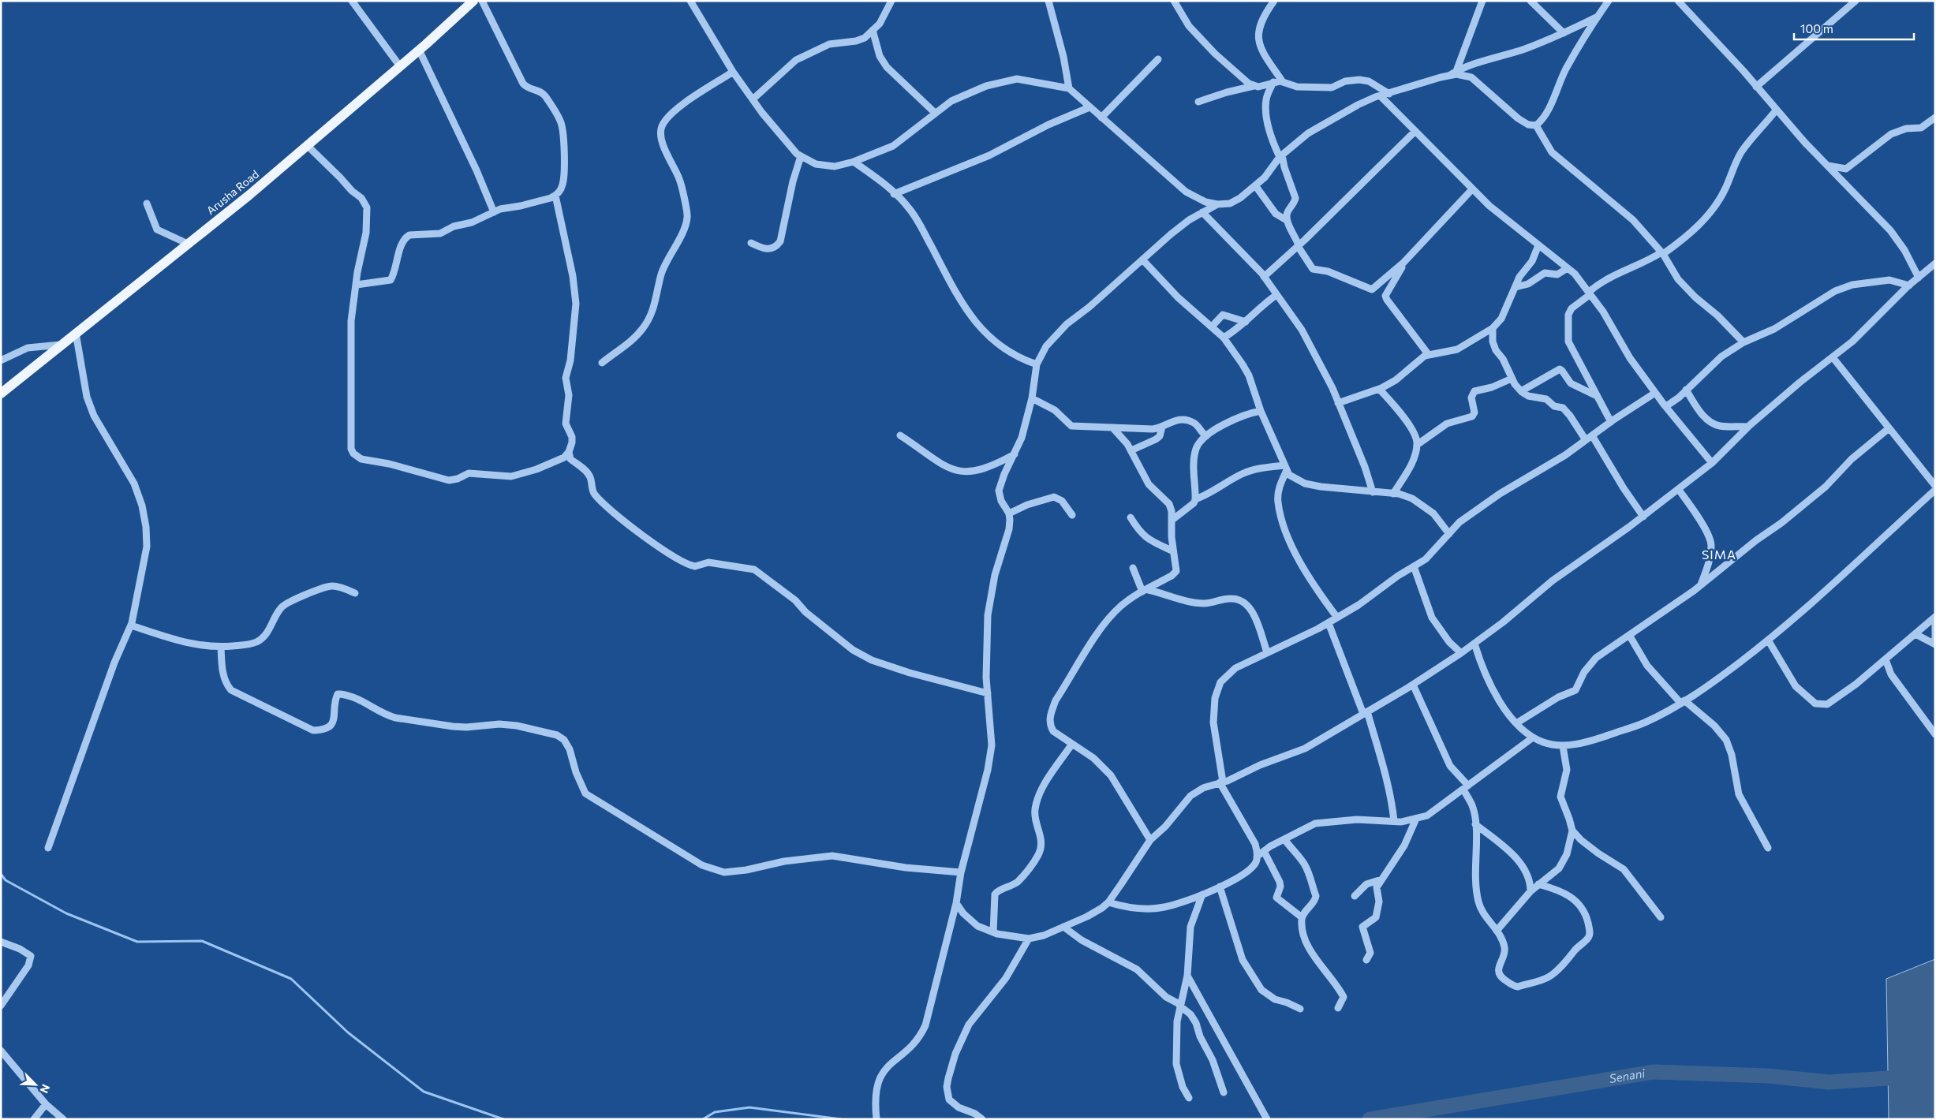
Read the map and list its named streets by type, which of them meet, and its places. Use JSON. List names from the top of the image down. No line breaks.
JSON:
{"streets":{"main road":["Arusha Road"]},"districts":["SIMA"],"water":["Senani"],"scale_bar":"100 m","north":"bottom right"}
